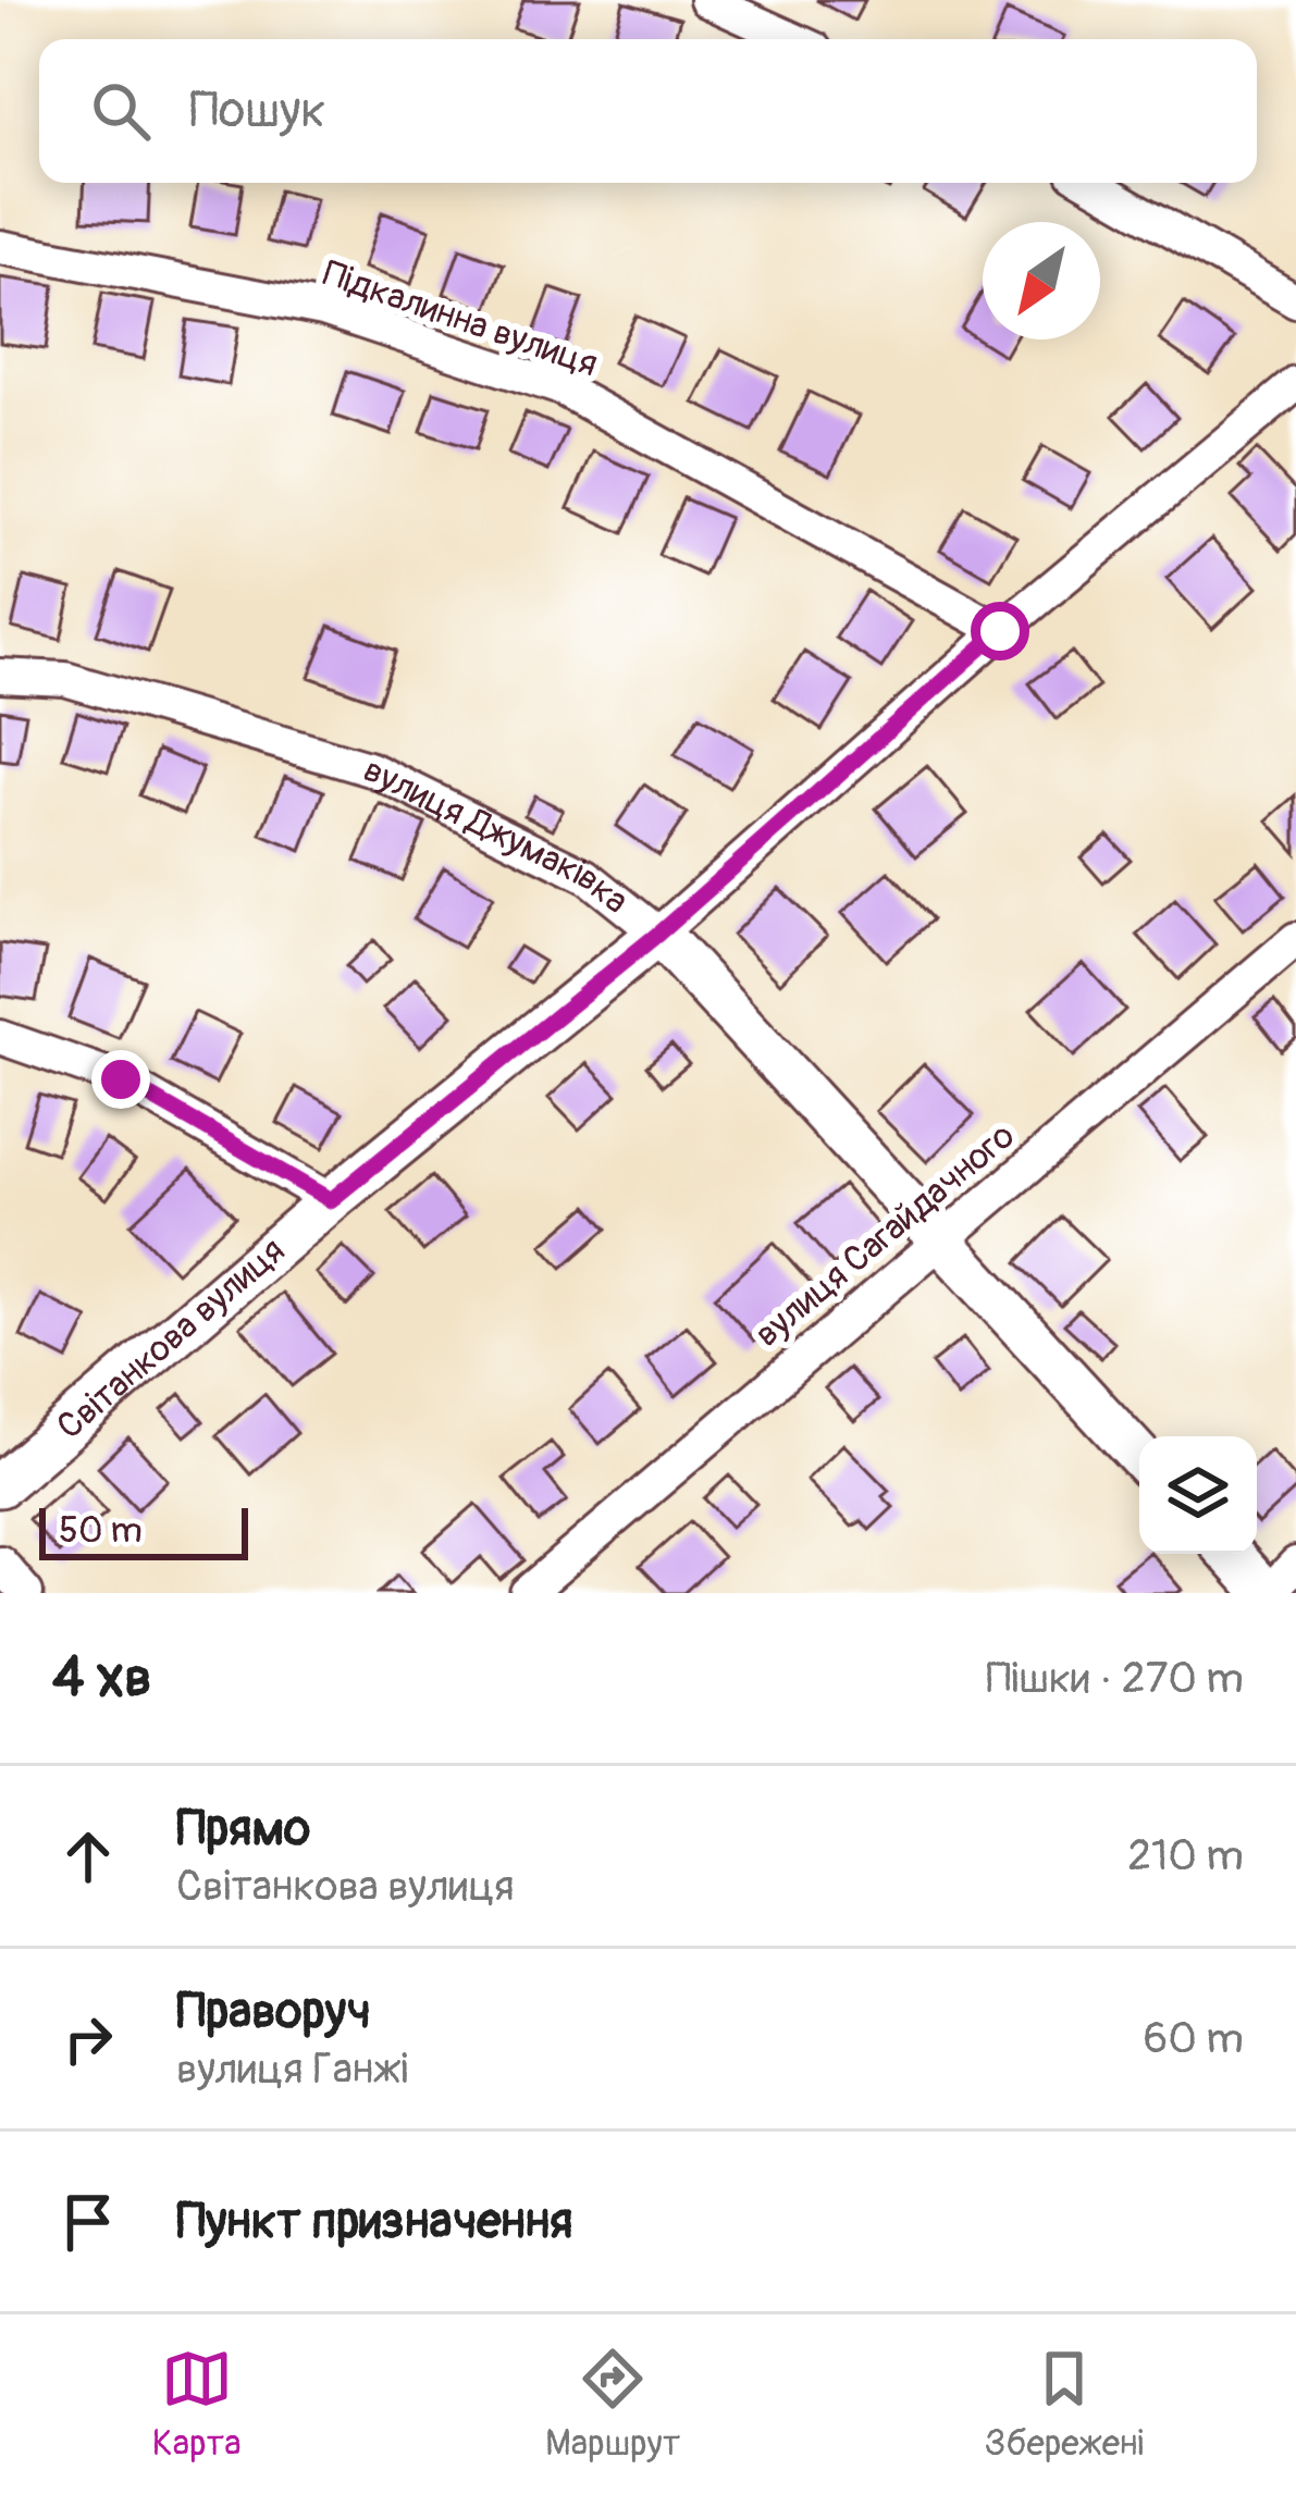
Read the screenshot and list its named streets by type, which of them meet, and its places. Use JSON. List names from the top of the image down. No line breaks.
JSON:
{"streets":{"street":["Підкалинна вулиця","вулиця Джумаківка","вулиця Сагайдачного","Світанкова вулиця"]},"crossings":[["Підкалинна вулиця","Світанкова вулиця"],["вулиця Джумаківка","вулиця Сагайдачного"],["вулиця Джумаківка","Світанкова вулиця"]],"scale_bar":"50 m","north":"bottom left","page":{"search":"Пошук","scale":"50 m","heading":["4 хв","Пішки · 270 m"],"list":[["Прямо","Світанкова вулиця","210 m"],["Праворуч","вулиця Ганжі","60 m"],"Пункт призначення"],"nav":["Карта","Маршрут","Збережені"]}}
